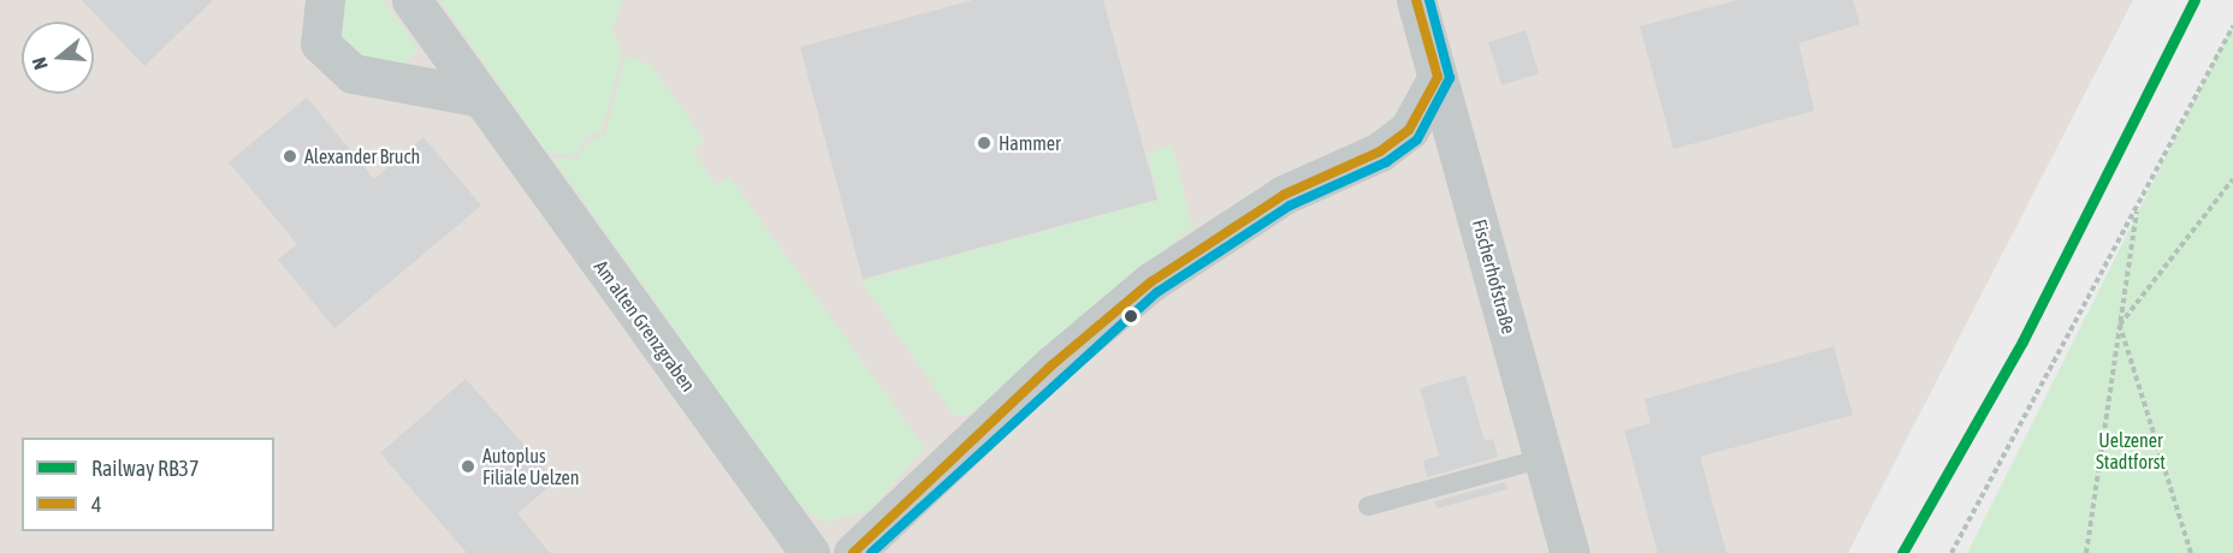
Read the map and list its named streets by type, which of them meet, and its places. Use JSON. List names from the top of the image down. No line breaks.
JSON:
{"streets":{"street":["Fischerhofstraße","Am alten Grenzgraben"]},"parks":["Uelzener Stadtforst"],"places":["Hammer","Alexander Bruch","Autoplus Filiale Uelzen"],"lines":["rail line RB37","transit line 4"],"legend":["Railway RB37","4"],"north":"left"}
